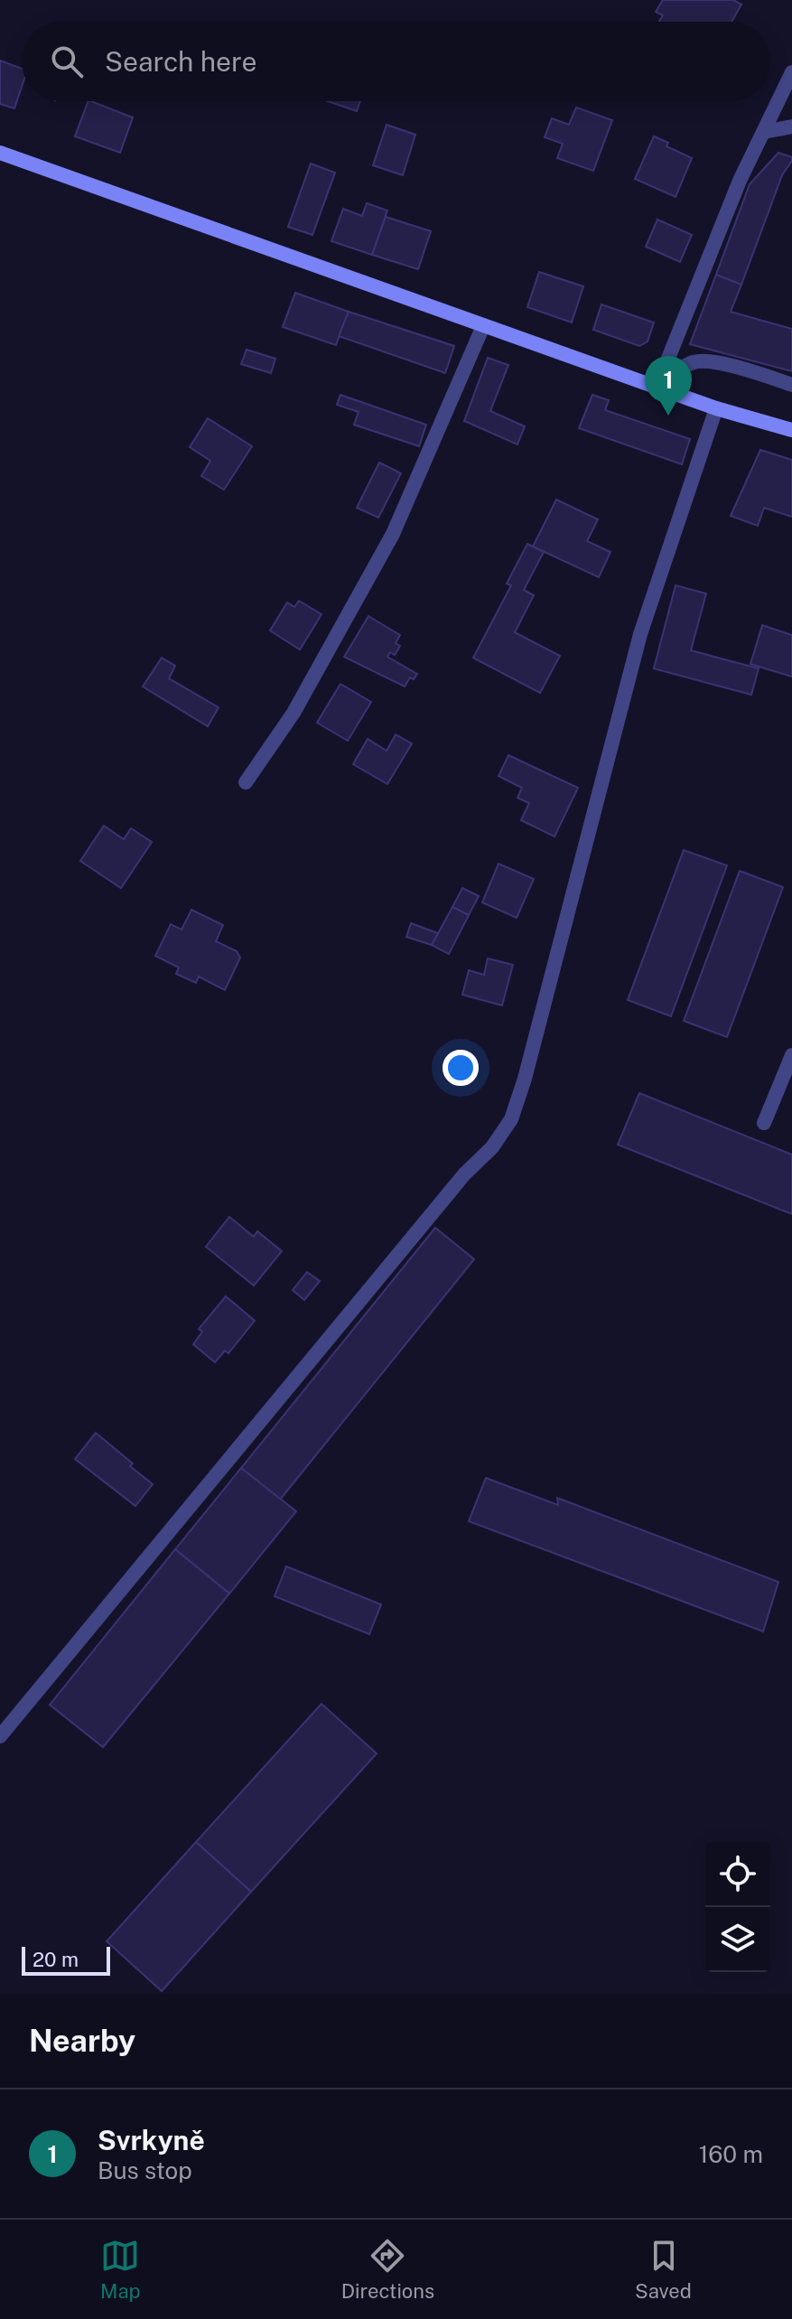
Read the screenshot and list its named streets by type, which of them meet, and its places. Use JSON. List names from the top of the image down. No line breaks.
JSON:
{"scale_bar":"20 m","page":{"search":"Search here","pins":"1","scale":"20 m","heading":"Nearby","list":[{"mark":"1","name":"Svrkyně","note":"Bus stop","value":"160 m"}],"nav":["Map","Directions","Saved"]}}
